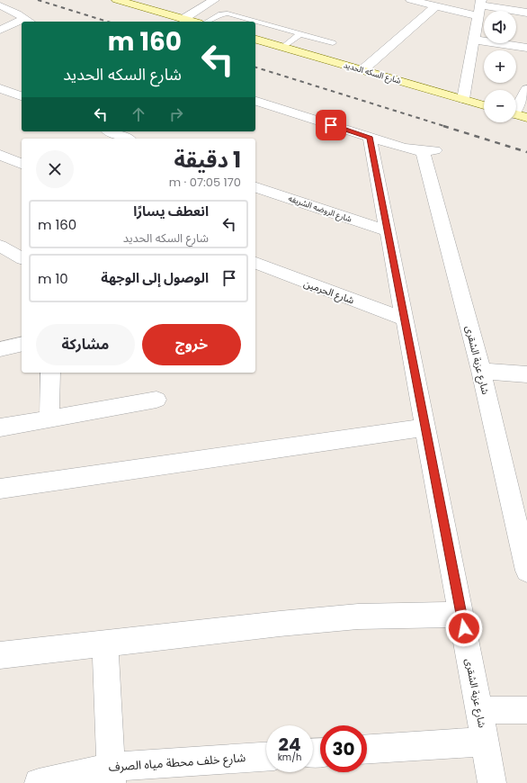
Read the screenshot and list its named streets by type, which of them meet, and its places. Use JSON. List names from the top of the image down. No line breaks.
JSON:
{"streets":{"street":["شارع السكه الحديد","شارع الروضه الشريفه","شارع الحرمين","شارع عزبة الشقرى","شارع خلف محطة مياه الصرف"]},"crossings":[["شارع الروضه الشريفه","شارع عزبة الشقرى"],["شارع الحرمين","شارع عزبة الشقرى"]],"page":{"map_buttons":["+","−"],"turn":["160 m","شارع السكه الحديد"],"heading":["1 دقيقة","170 m · 07:05"],"list":[{"name":"انعطف يسارًا","note":"شارع السكه الحديد","value":"160 m"},{"name":"الوصول إلى الوجهة","value":"10 m"}],"buttons":["خروج","مشاركة"],"speed":"24 km/h","limit":"30"}}
